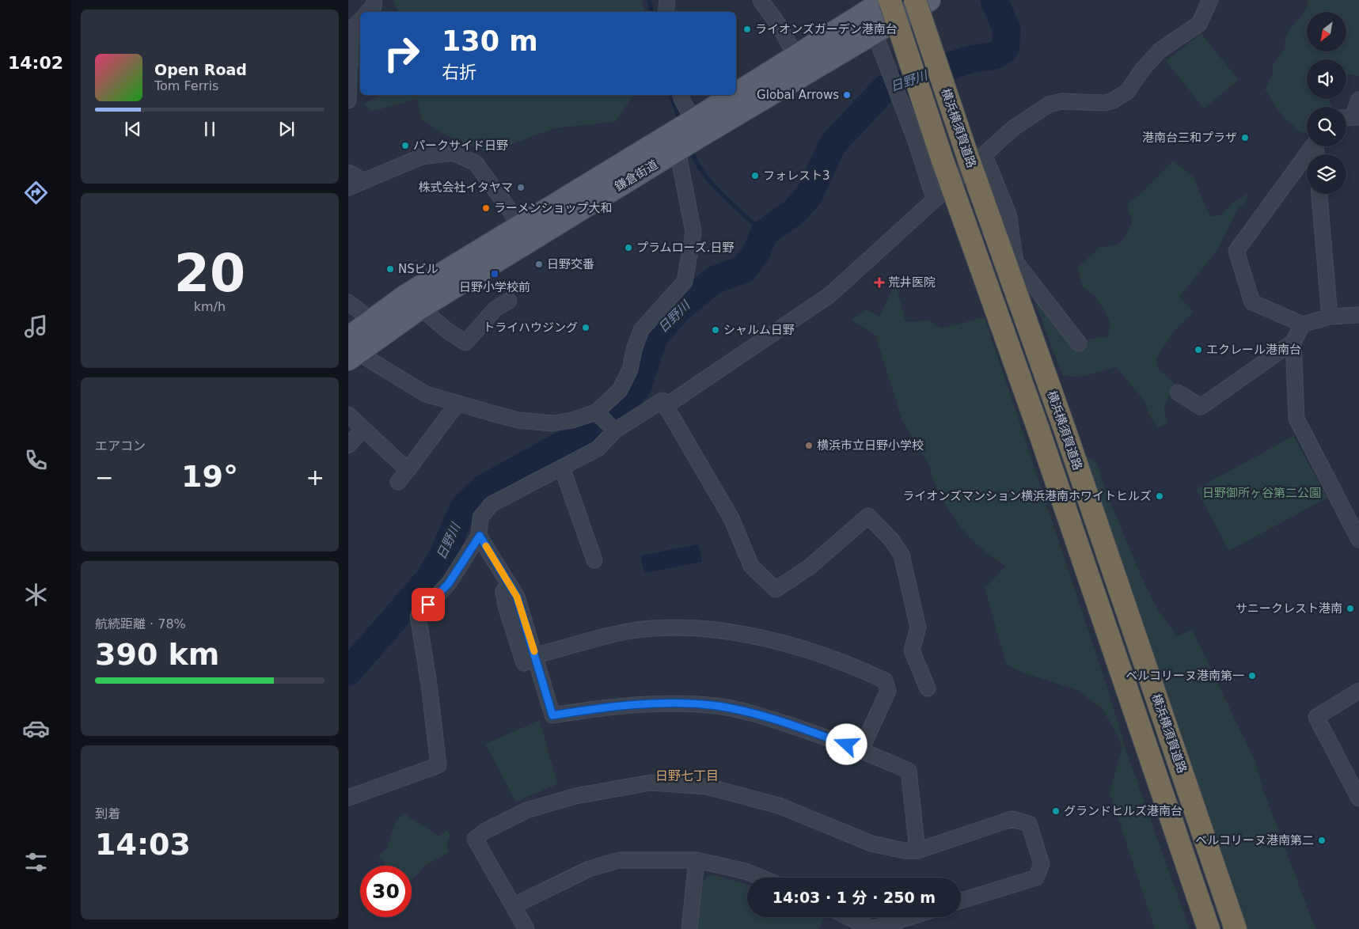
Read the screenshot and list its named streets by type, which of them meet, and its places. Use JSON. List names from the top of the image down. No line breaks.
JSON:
{"streets":{"highway":["横浜横須賀道路"],"main road":["鎌倉街道"]},"crossings":[["横浜横須賀道路","鎌倉街道"]],"districts":["日野七丁目"],"water":["日野川"],"parks":["日野御所ヶ谷第二公園"],"places":{"other":["ライオンズガーデン港南台","Global Arrows","港南台三和プラザ","パークサイド日野","フォレスト3","株式会社イタヤマ","ラーメンショップ大和","プラムローズ.日野","日野交番","NSビル","トライハウジング","シャルム日野","エクレール港南台","横浜市立日野小学校","ライオンズマンション横浜港南ホワイトヒルズ","サニークレスト港南","ベルコリーヌ港南第一","グランドヒルズ港南台","ベルコリーヌ港南第二"],"transit":["日野小学校前"],"health":["荒井医院"]},"north":"bottom left","page":{"tabs":"14:02","turn":["130 m","右折"],"song":["Open Road","Tom Ferris"],"tile":[["20","km/h"],"エアコン",["航続距離 · 78%","390 km"],["到着","14:03"]],"heat":["−","19°","+"],"limit":"30","trip":"14:03 · 1 分 · 250 m"}}
